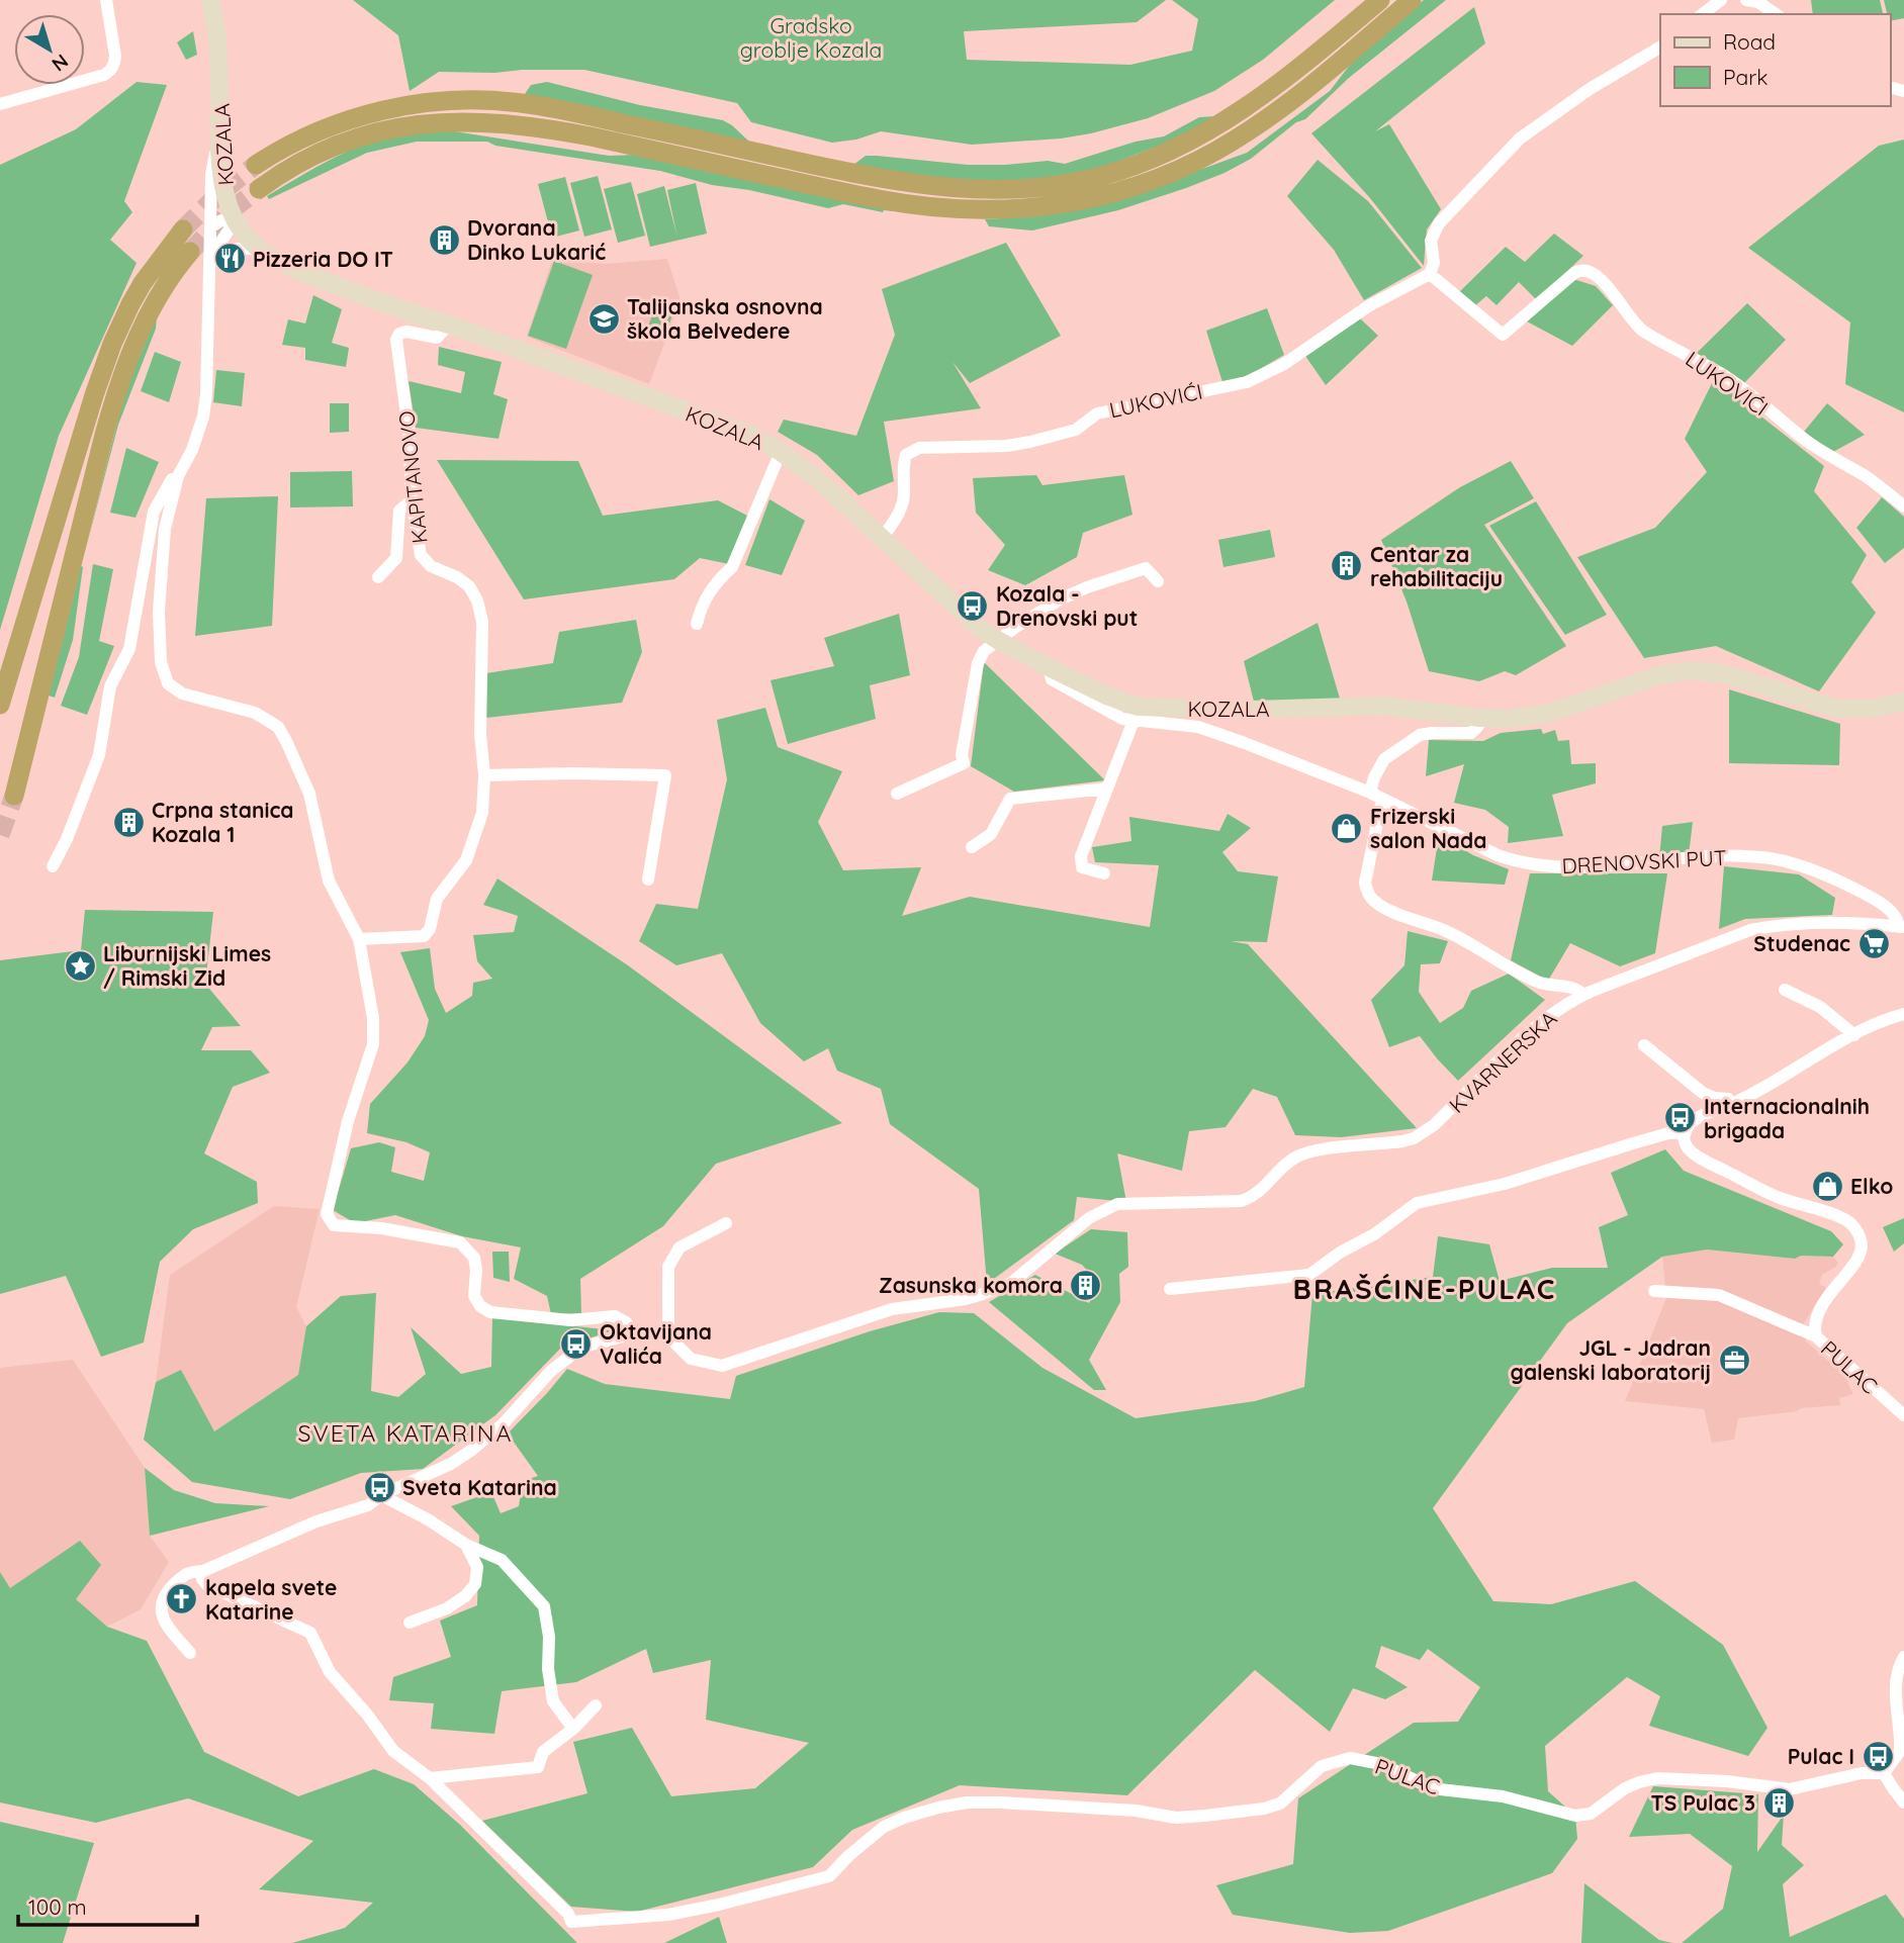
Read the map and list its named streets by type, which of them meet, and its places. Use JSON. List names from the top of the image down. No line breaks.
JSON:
{"streets":{"main road":["KOZALA"],"street":["LUKOVIĆI","KAPITANOVO","DRENOVSKI PUT","KVARNERSKA","PULAC"]},"crossings":[["KOZALA","LUKOVIĆI"],["KOZALA","KAPITANOVO"],["KOZALA","DRENOVSKI PUT"],["DRENOVSKI PUT","KVARNERSKA"]],"districts":["BRAŠĆINE-PULAC","SVETA KATARINA"],"parks":["Gradsko groblje Kozala"],"places":{"building":["Dvorana Dinko Lukarić","Centar za rehabilitaciju","Crpna stanica Kozala 1","Zasunska komora","TS Pulac 3"],"restaurant":["Pizzeria DO IT"],"school or university":["Talijanska osnovna škola Belvedere"],"bus stop":["Kozala - Drenovski put","Internacionalnih brigada","Oktavijana Valića","Sveta Katarina","Pulac I"],"shop":["Frizerski salon Nada","Elko"],"supermarket":["Studenac"],"place":["Liburnijski Limes / Rimski Zid"],"office":["JGL - Jadran galenski laboratorij"],"church":["kapela svete Katarine"]},"legend":["Road","Park"],"scale_bar":"100 m","north":"bottom right"}
